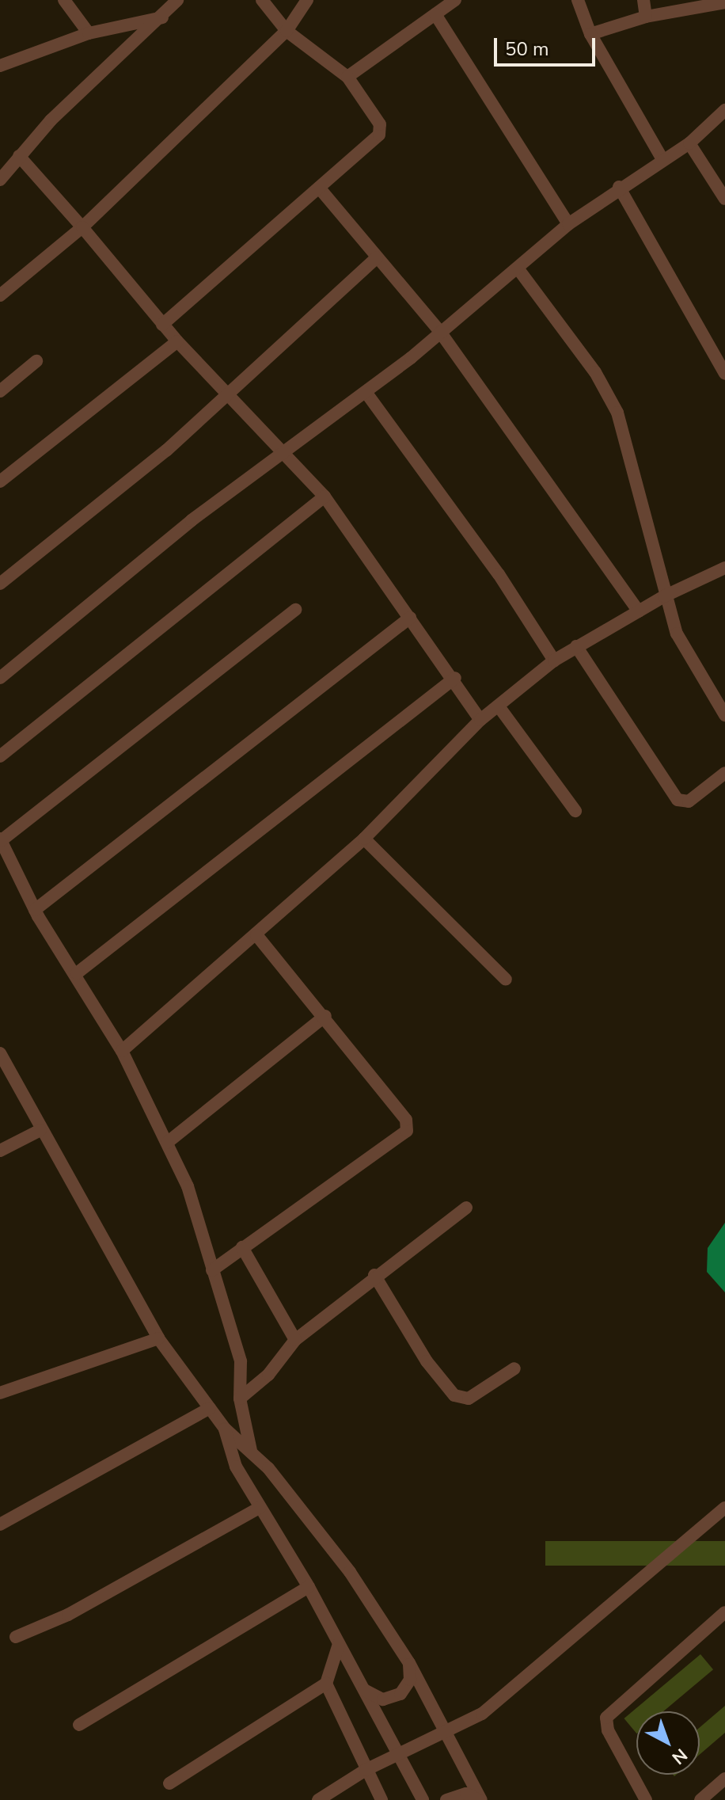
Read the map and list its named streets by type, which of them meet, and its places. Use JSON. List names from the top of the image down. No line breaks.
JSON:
{"scale_bar":"50 m","north":"bottom right"}
